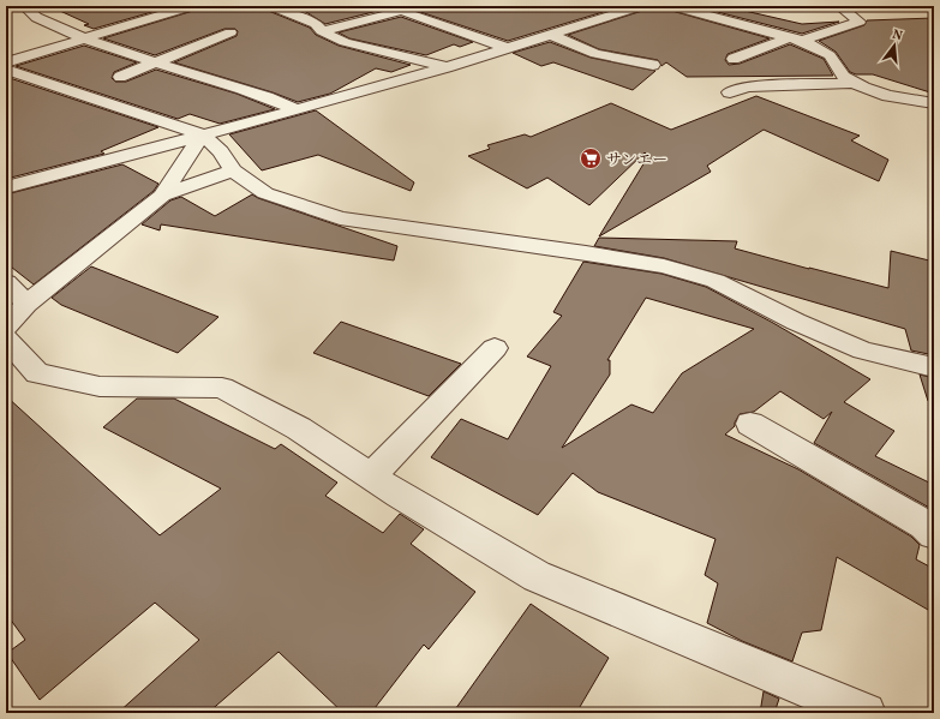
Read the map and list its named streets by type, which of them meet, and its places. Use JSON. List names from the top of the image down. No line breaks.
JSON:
{"places":{"supermarket":["サンエー"]},"north":"top"}
